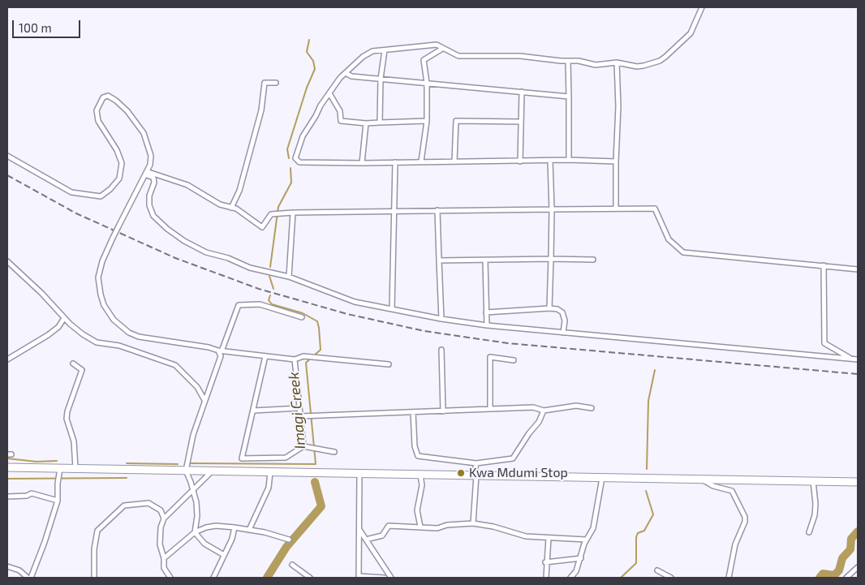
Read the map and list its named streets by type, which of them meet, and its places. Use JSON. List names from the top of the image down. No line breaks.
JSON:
{"water":["Imagi Creek"],"places":["Kwa Mdumi Stop"],"scale_bar":"100 m"}
